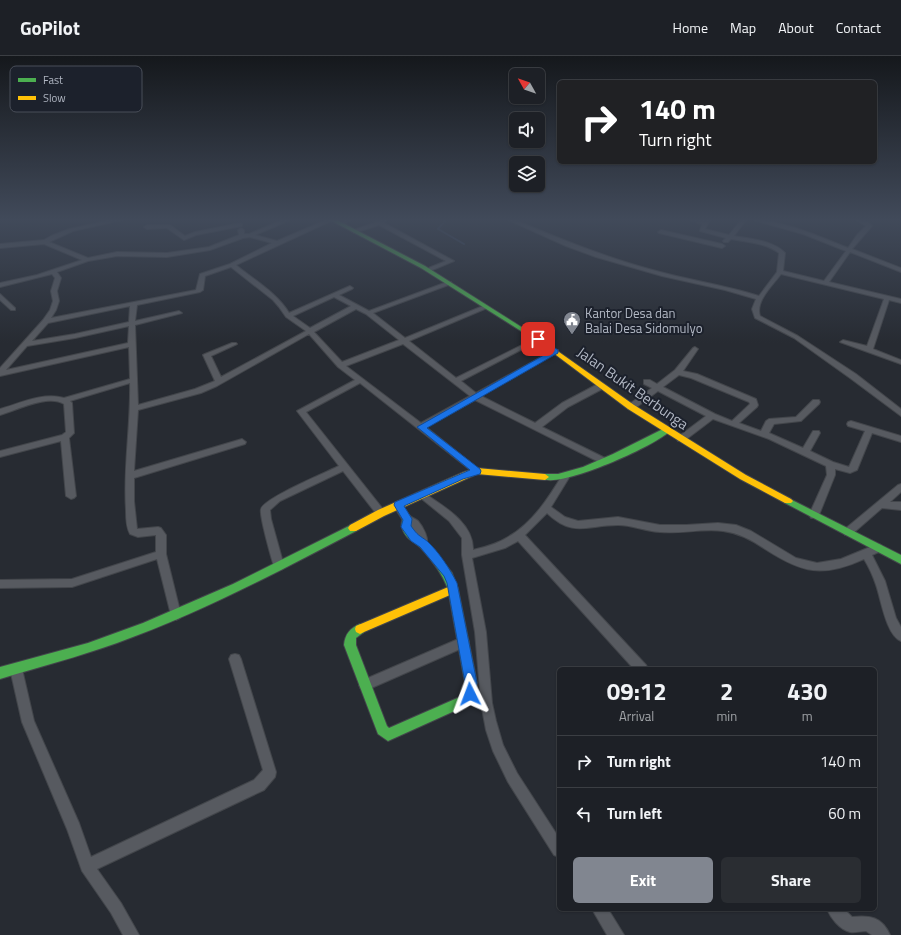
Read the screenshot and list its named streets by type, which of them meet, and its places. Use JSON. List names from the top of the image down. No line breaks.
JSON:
{"streets":{"street":["Jalan Bukit Berbunga"]},"places":{"public building":["Kantor Desa dan Balai Desa Sidomulyo"]},"legend":["Fast","Slow"],"north":"top left","page":{"header":"GoPilot","nav":["Home","Map","About","Contact"],"turn":["140 m","Turn right"],"eta":["09:12","Arrival","2","min","430","m"],"list":[{"name":"Turn right","value":"140 m"},{"name":"Turn left","value":"60 m"}],"buttons":["Exit","Share"]}}
